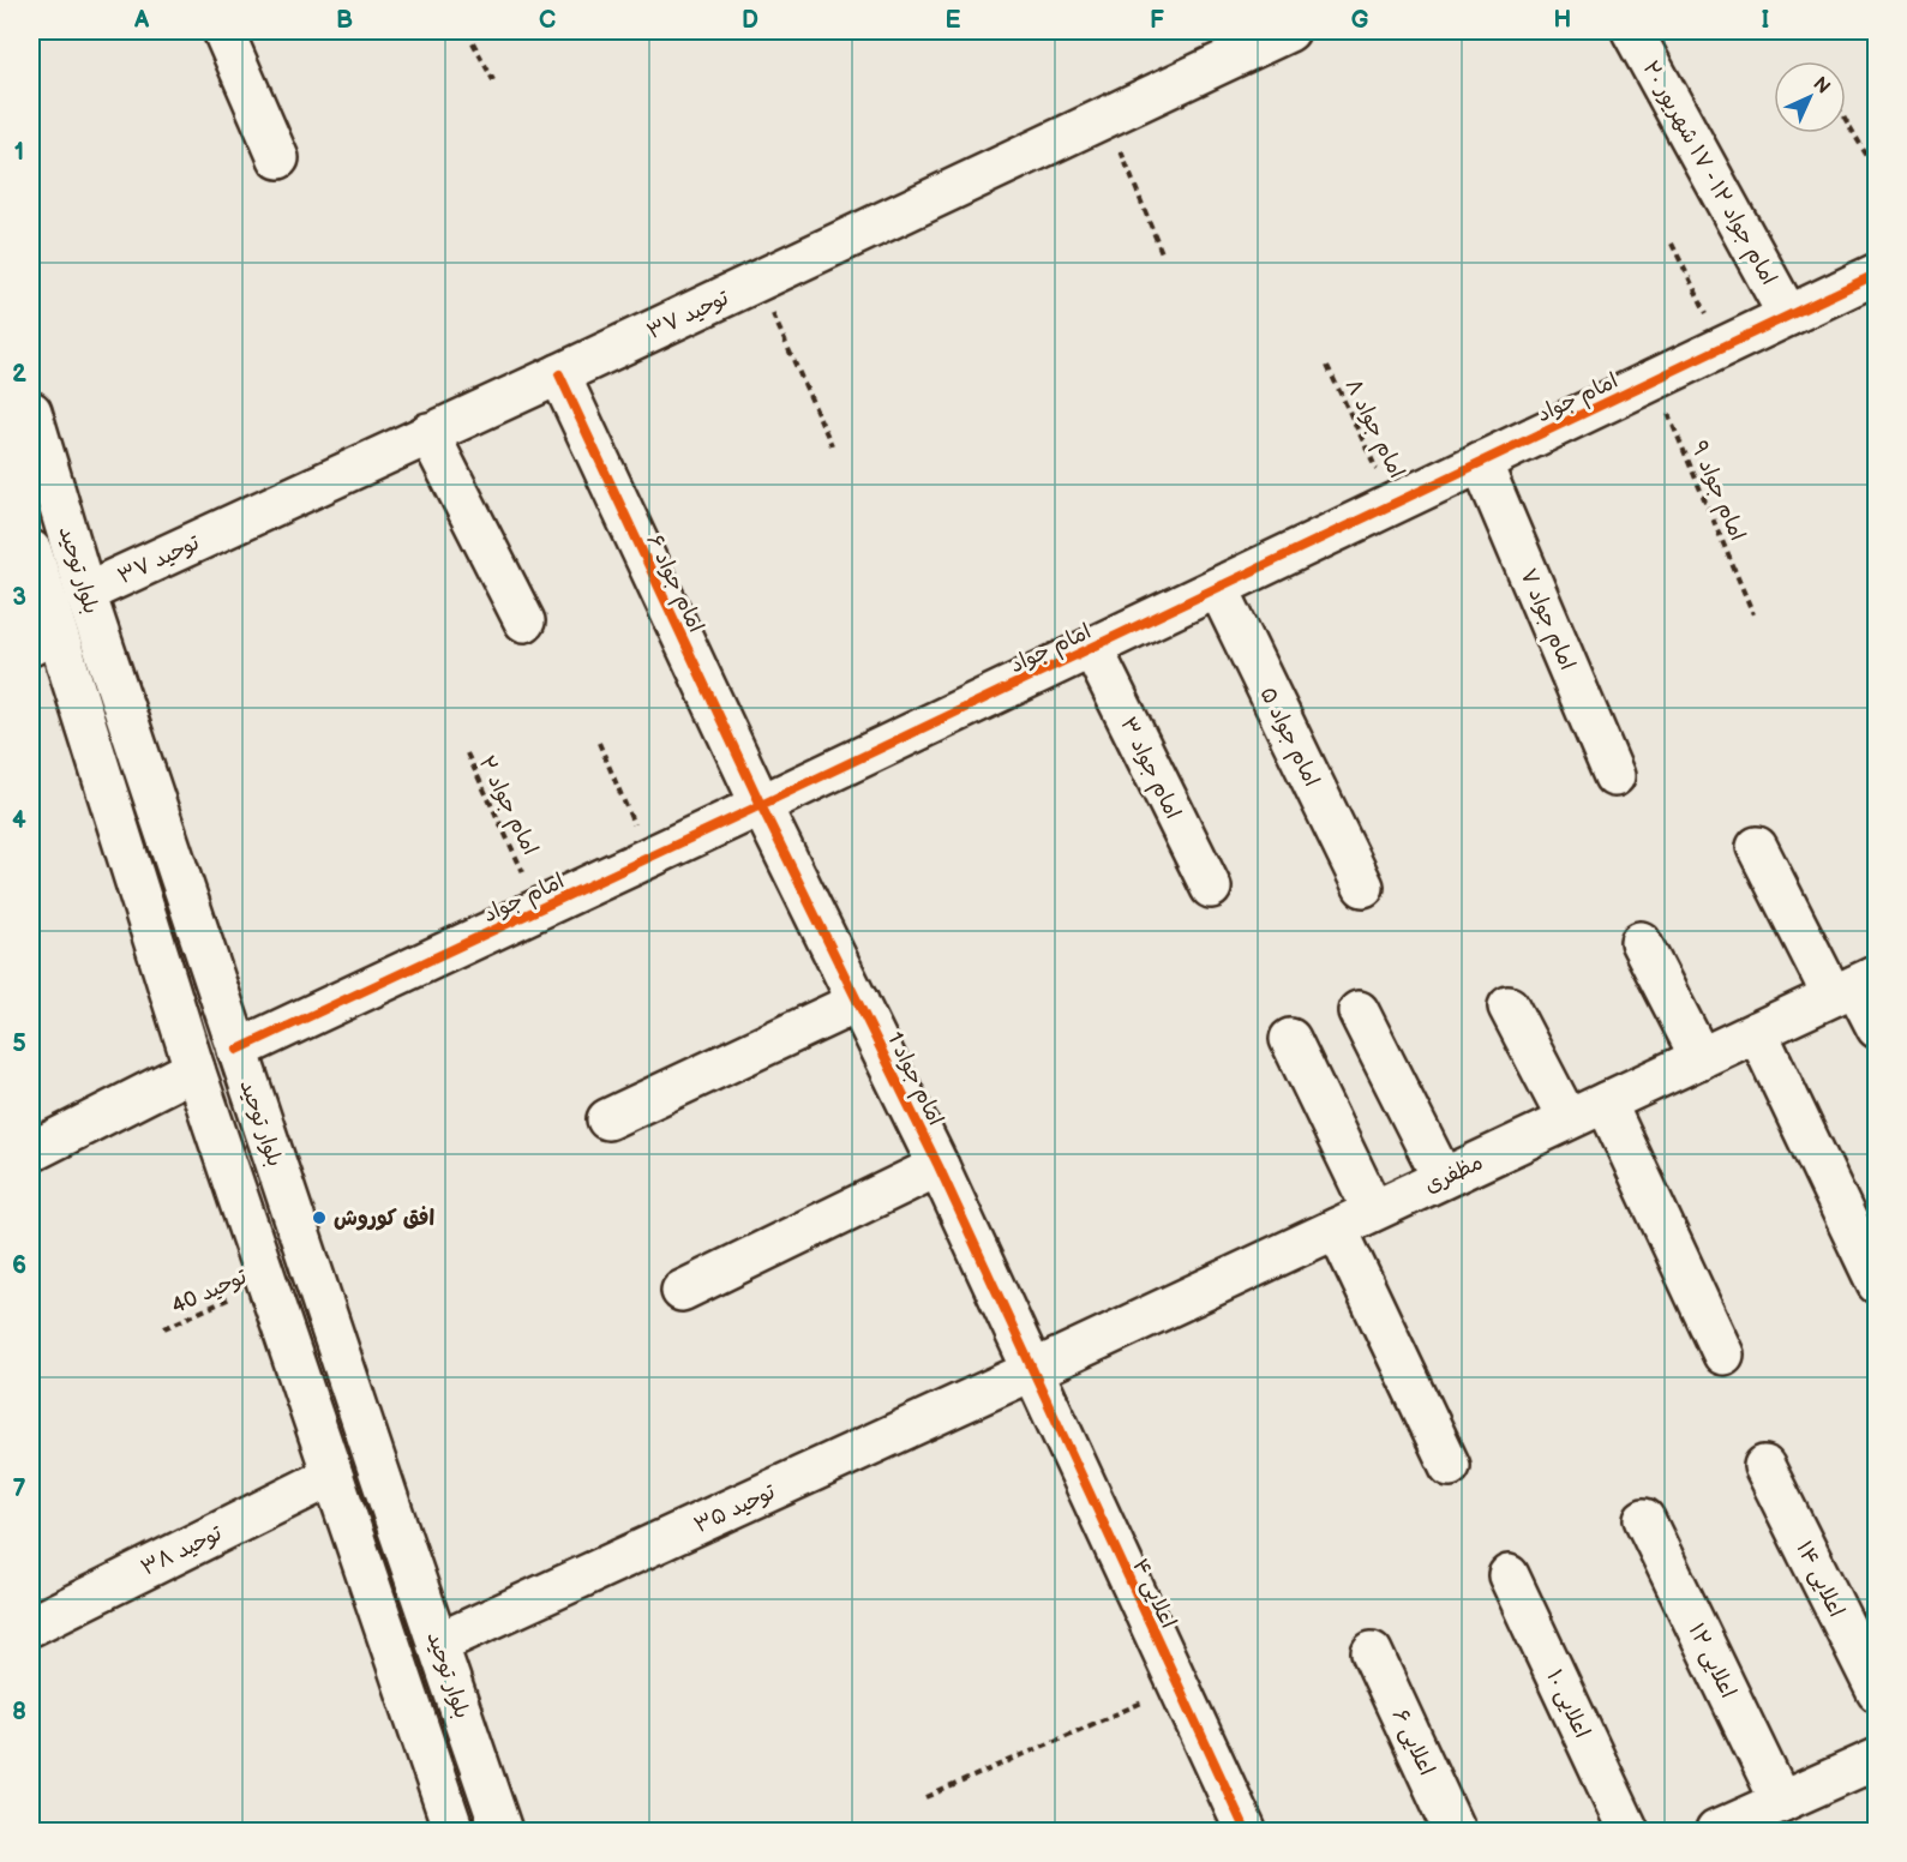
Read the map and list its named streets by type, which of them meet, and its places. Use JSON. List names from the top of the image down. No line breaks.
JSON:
{"streets":{"street":["امام جواد ۱۲ - ۱۷ شهریور ۲۰","توحید ۳۷","امام جواد","بلوار توحید","امام جواد ۶","امام جواد ۷","امام جواد ۵","امام جواد ۳","امام جواد 1","مظفری","توحید ۳۵","توحید ۳۸","اعلایی ۱۴","اعلایی ۴","اعلایی ۱۲","اعلایی ۱۰","اعلایی ۶"],"path":["امام جواد ۸","امام جواد ۹","امام جواد ۲","توحید 40"]},"crossings":[["امام جواد ۱۲ - ۱۷ شهریور ۲۰","امام جواد"],["توحید ۳۷","بلوار توحید"],["توحید ۳۷","امام جواد ۶"],["امام جواد","امام جواد ۸"],["امام جواد","امام جواد ۹"],["امام جواد","بلوار توحید"],["امام جواد","امام جواد ۶"],["امام جواد","امام جواد ۷"],["امام جواد","امام جواد ۵"],["امام جواد","امام جواد ۳"],["امام جواد","امام جواد ۲"],["امام جواد","امام جواد 1"],["بلوار توحید","توحید 40"],["بلوار توحید","توحید ۳۵"],["بلوار توحید","توحید ۳۸"],["امام جواد ۶","امام جواد 1"],["امام جواد 1","مظفری"],["امام جواد 1","توحید ۳۵"],["امام جواد 1","اعلایی ۴"],["مظفری","توحید ۳۵"],["مظفری","اعلایی ۴"],["توحید ۳۵","اعلایی ۴"]],"places":["افق کوروش"],"north":"top right","grid":{"columns":["A","B","C","D","E","F","G","H","I"],"rows":["1","2","3","4","5","6","7","8"]}}
